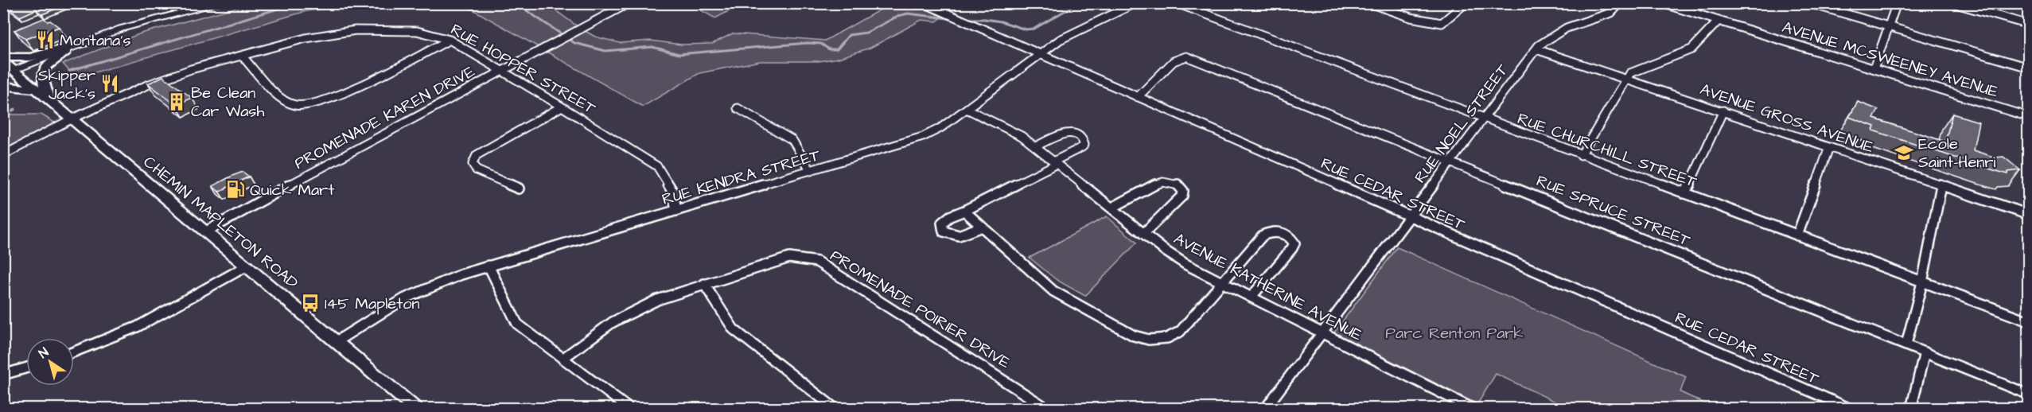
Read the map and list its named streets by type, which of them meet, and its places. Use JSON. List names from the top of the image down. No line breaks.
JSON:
{"streets":{"main road":["CHEMIN MAPLETON ROAD"],"street":["AVENUE MCSWEENEY AVENUE","RUE HOPPER STREET","PROMENADE KAREN DRIVE","AVENUE GROSS AVENUE","RUE NOEL STREET","RUE CHURCHILL STREET","RUE KENDRA STREET","RUE CEDAR STREET","RUE SPRUCE STREET","AVENUE KATHERINE AVENUE","PROMENADE POIRIER DRIVE"]},"crossings":[["RUE HOPPER STREET","PROMENADE KAREN DRIVE"],["RUE HOPPER STREET","RUE KENDRA STREET"],["RUE HOPPER STREET","CHEMIN MAPLETON ROAD"],["PROMENADE KAREN DRIVE","CHEMIN MAPLETON ROAD"],["AVENUE GROSS AVENUE","RUE NOEL STREET"],["RUE NOEL STREET","RUE CHURCHILL STREET"],["RUE NOEL STREET","RUE CEDAR STREET"],["RUE NOEL STREET","RUE SPRUCE STREET"],["RUE NOEL STREET","AVENUE KATHERINE AVENUE"],["RUE KENDRA STREET","RUE CEDAR STREET"],["RUE KENDRA STREET","CHEMIN MAPLETON ROAD"],["RUE KENDRA STREET","AVENUE KATHERINE AVENUE"],["RUE CEDAR STREET","RUE SPRUCE STREET"]],"parks":["Parc Renton Park"],"places":{"restaurant":["Montana's","Skipper Jack's"],"building":["Be Clean Car Wash"],"school or university":["Ecole Saint-Henri"],"fuel station":["Quick Mart"],"bus stop":["145 Mapleton"]},"north":"top left"}
